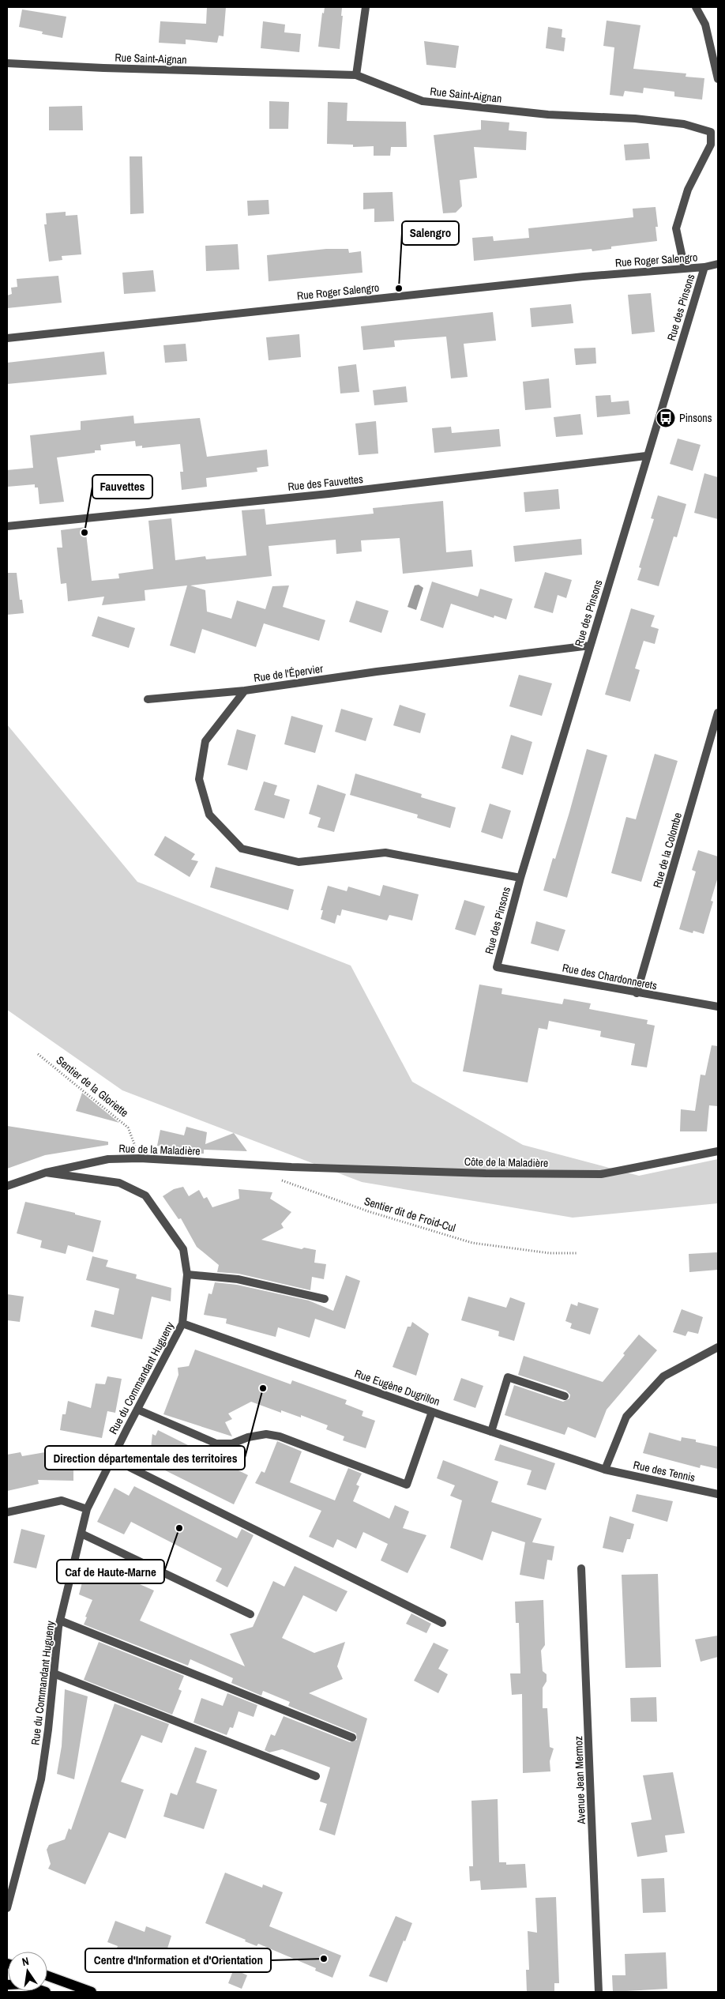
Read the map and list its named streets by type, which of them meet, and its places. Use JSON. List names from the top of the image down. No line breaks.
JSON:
{"streets":{"street":["Rue Saint-Aignan","Rue Roger Salengro","Rue des Pinsons","Rue des Fauvettes","Rue de l'Épervier","Rue de la Colombe","Rue des Chardonnerets","Rue de la Maladière","Côte de la Maladière","Rue du Commandant Hugueny","Rue Eugène Dugrillon","Rue des Tennis","Avenue Jean Mermoz"],"path":["Sentier de la Gloriette","Sentier dit de Froid-Cul"]},"crossings":[["Rue Saint-Aignan","Rue Roger Salengro"],["Rue Roger Salengro","Rue des Pinsons"],["Rue des Pinsons","Rue des Fauvettes"],["Rue des Pinsons","Rue de l'Épervier"],["Rue des Pinsons","Rue des Chardonnerets"],["Rue de la Colombe","Rue des Chardonnerets"],["Sentier de la Gloriette","Rue de la Maladière"],["Rue de la Maladière","Côte de la Maladière"],["Rue de la Maladière","Rue du Commandant Hugueny"],["Rue du Commandant Hugueny","Rue Eugène Dugrillon"],["Rue Eugène Dugrillon","Rue des Tennis"]],"places":{"other":["Salengro","Fauvettes","Direction départementale des territoires","Caf de Haute-Marne","Centre d'Information et d'Orientation"],"bus stop":["Pinsons"]},"north":"top"}
